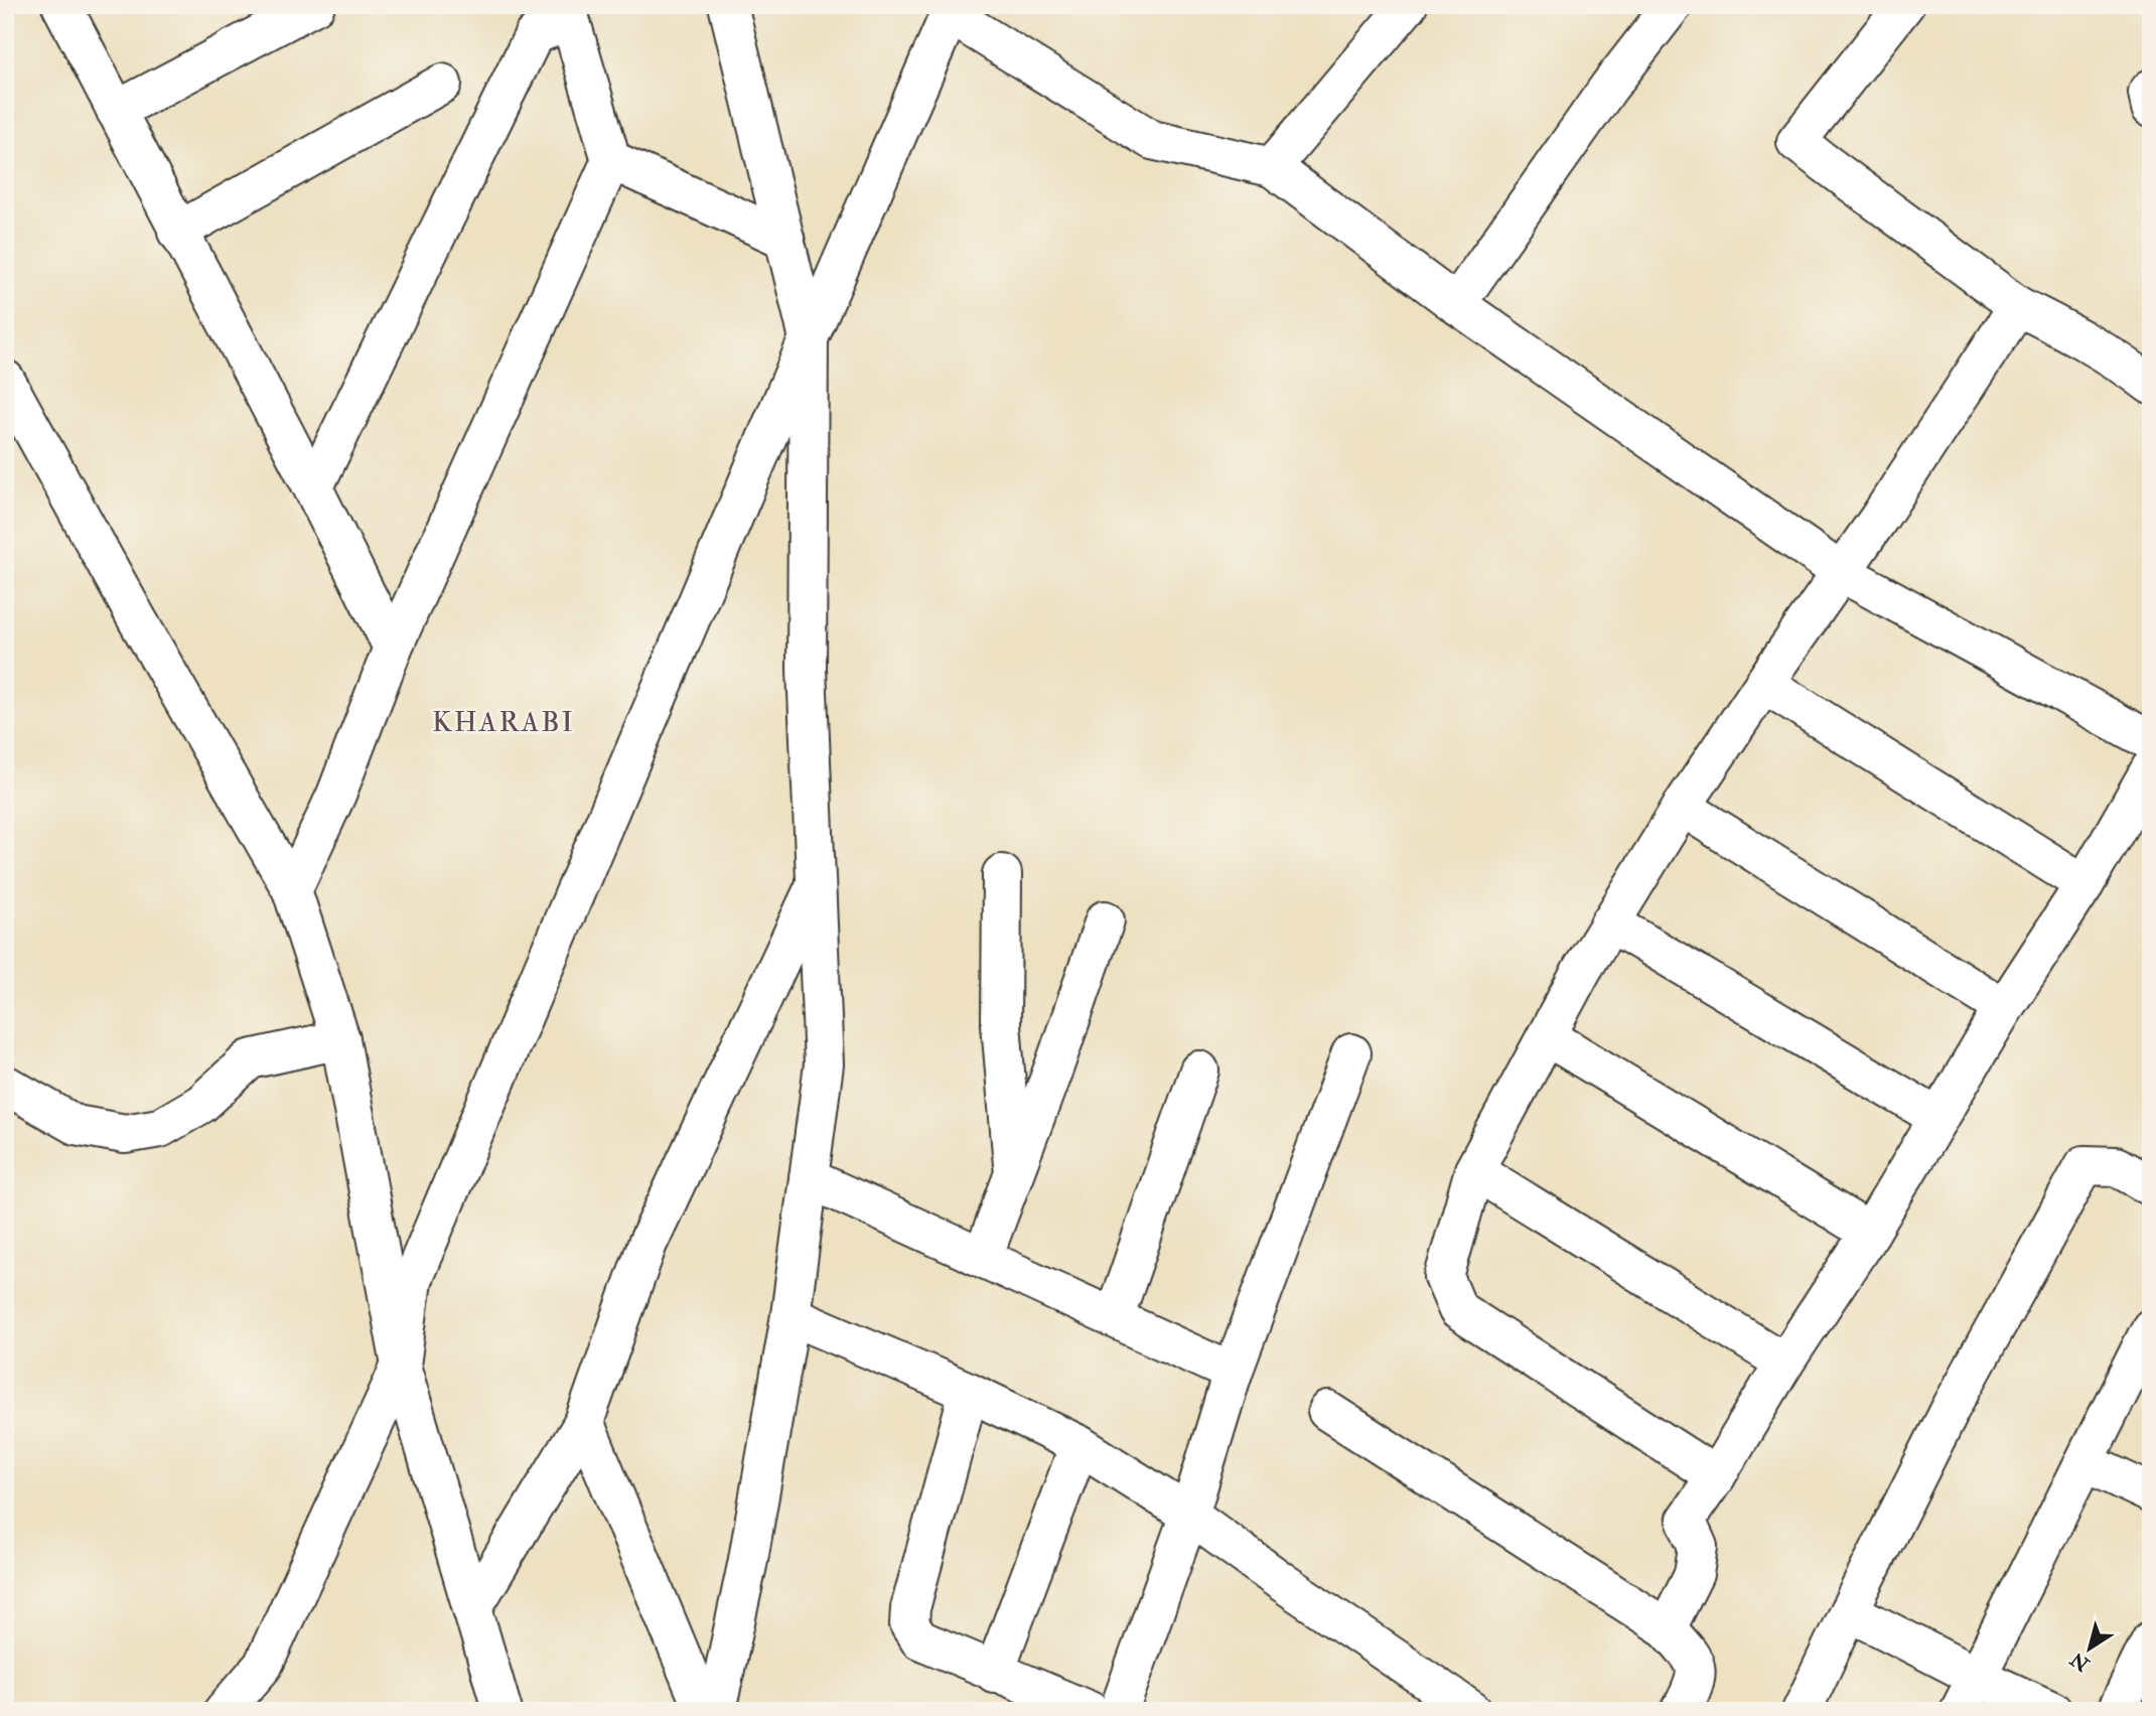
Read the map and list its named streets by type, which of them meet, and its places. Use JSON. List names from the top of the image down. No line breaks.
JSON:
{"districts":["KHARABI"],"north":"bottom left"}
